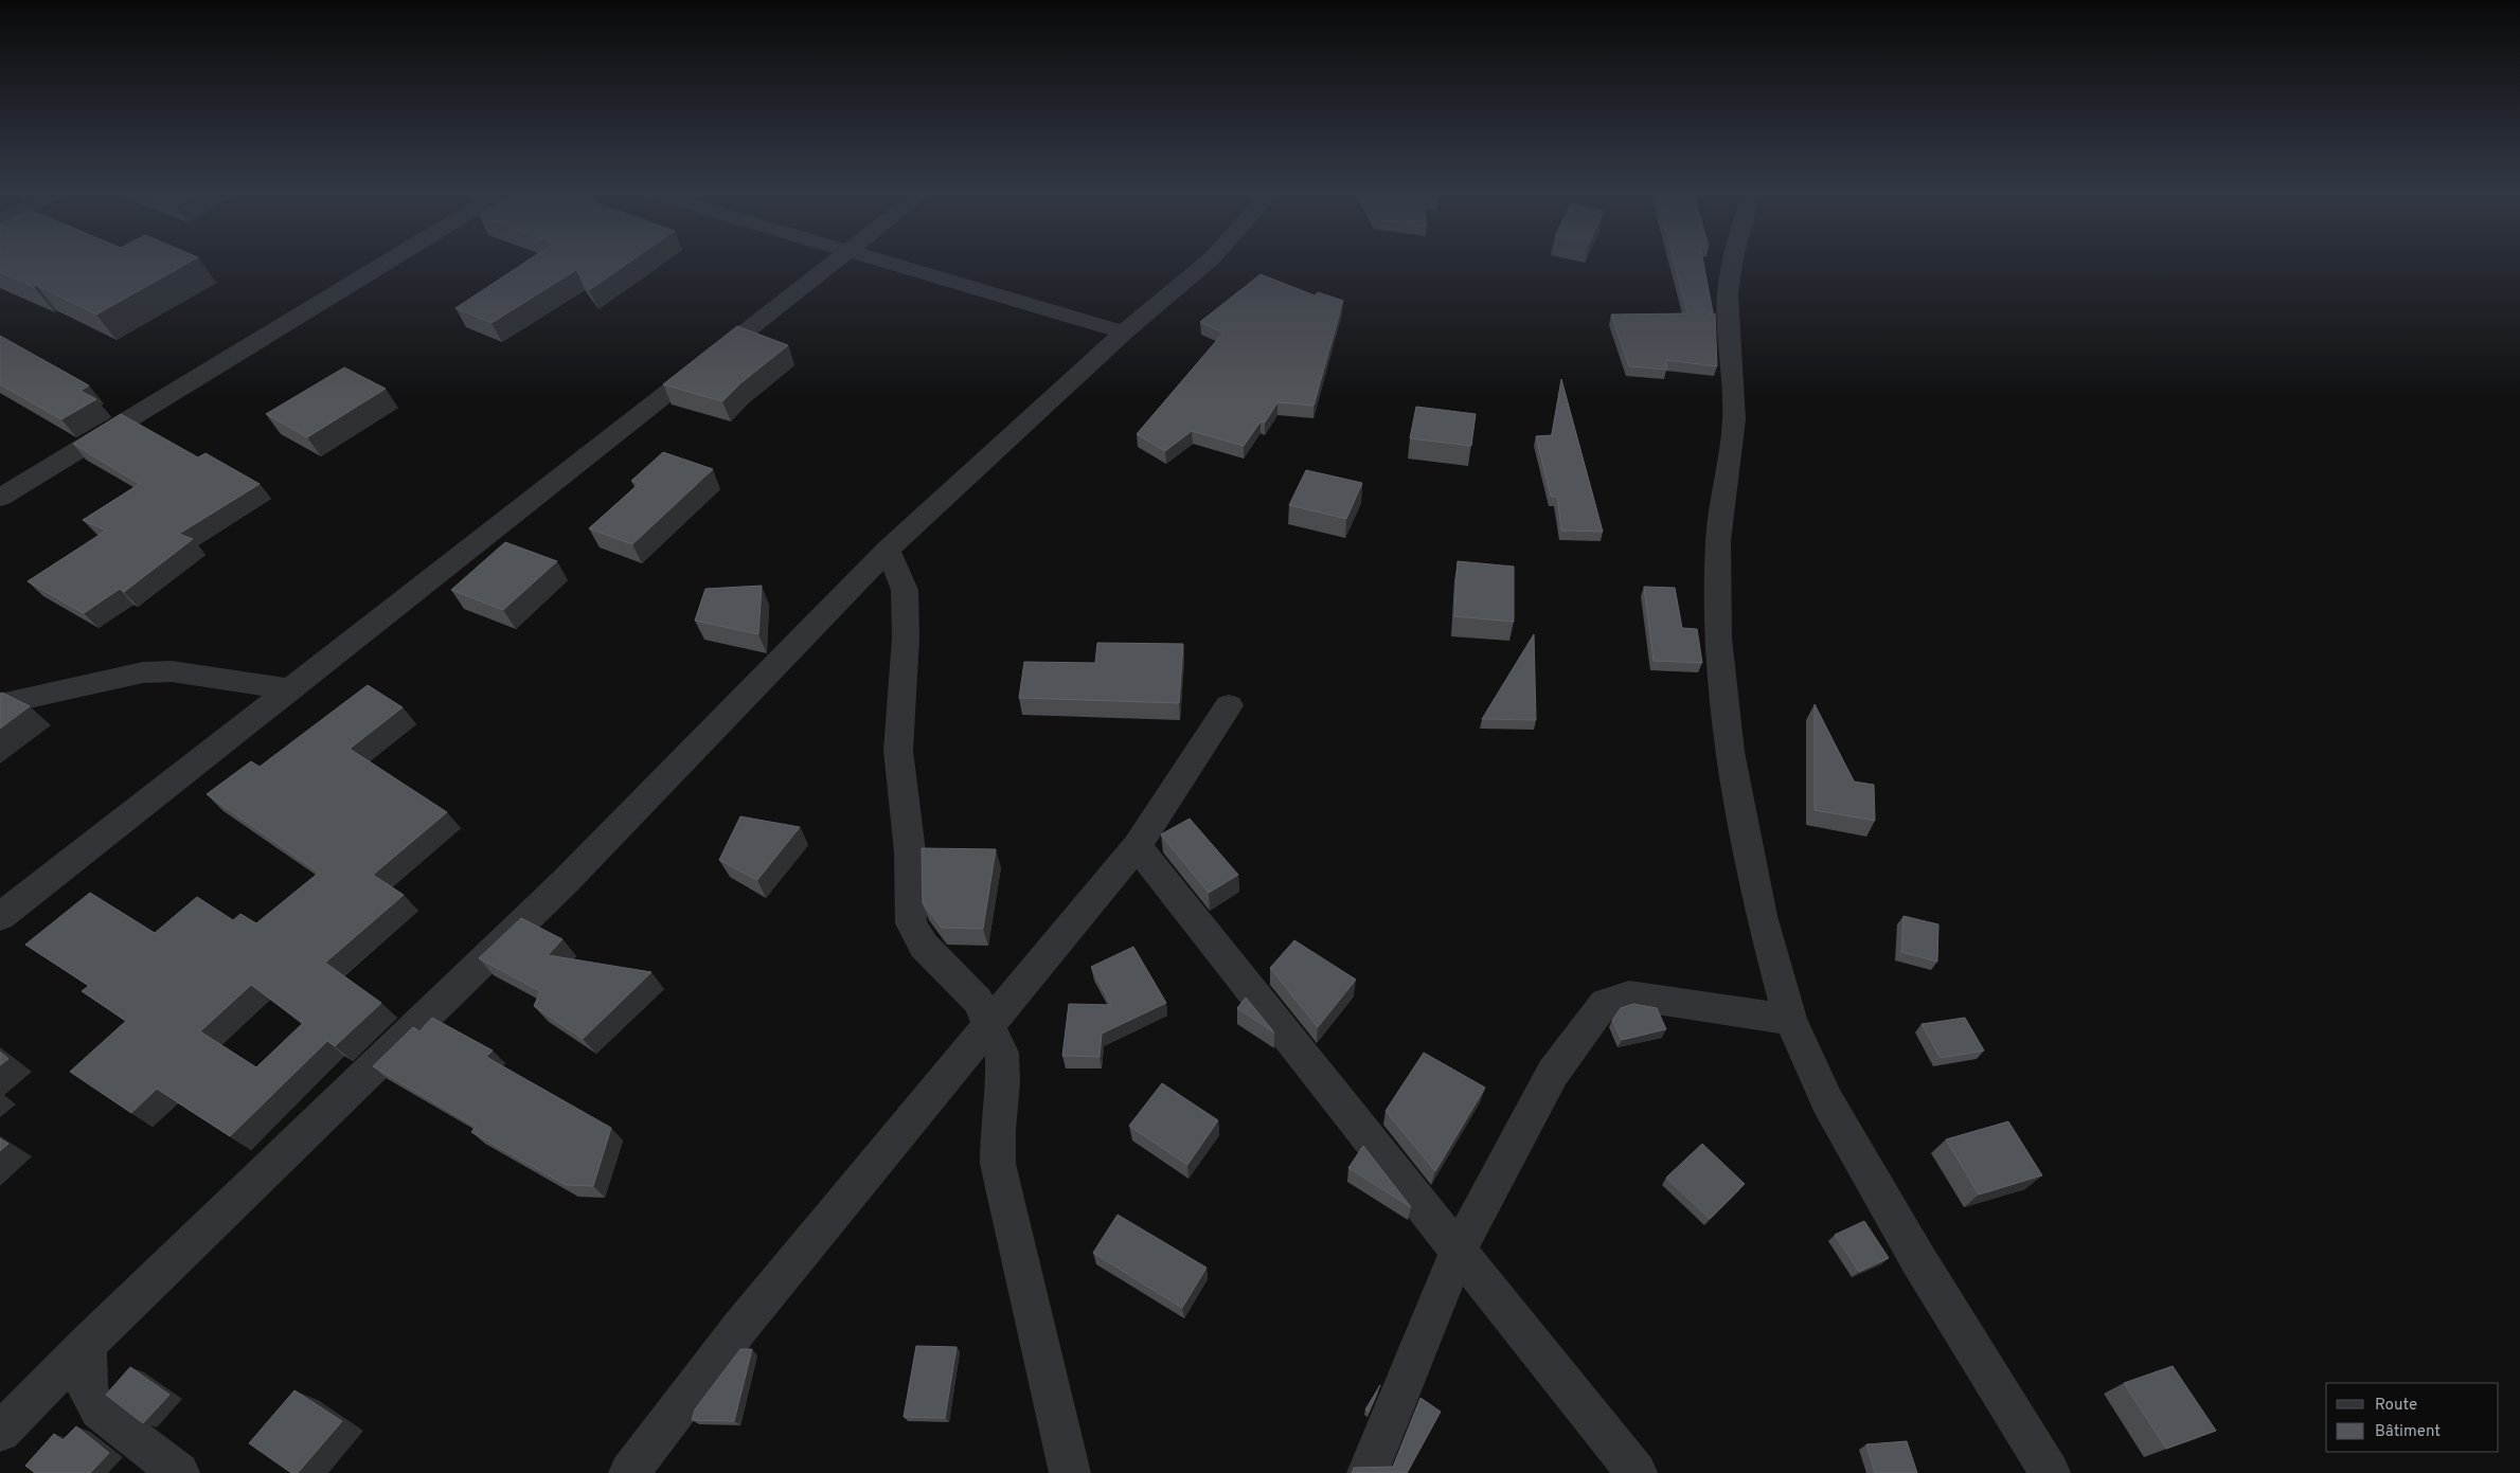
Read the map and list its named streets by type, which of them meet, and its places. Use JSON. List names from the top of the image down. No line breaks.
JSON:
{"legend":["Route","Bâtiment"]}
